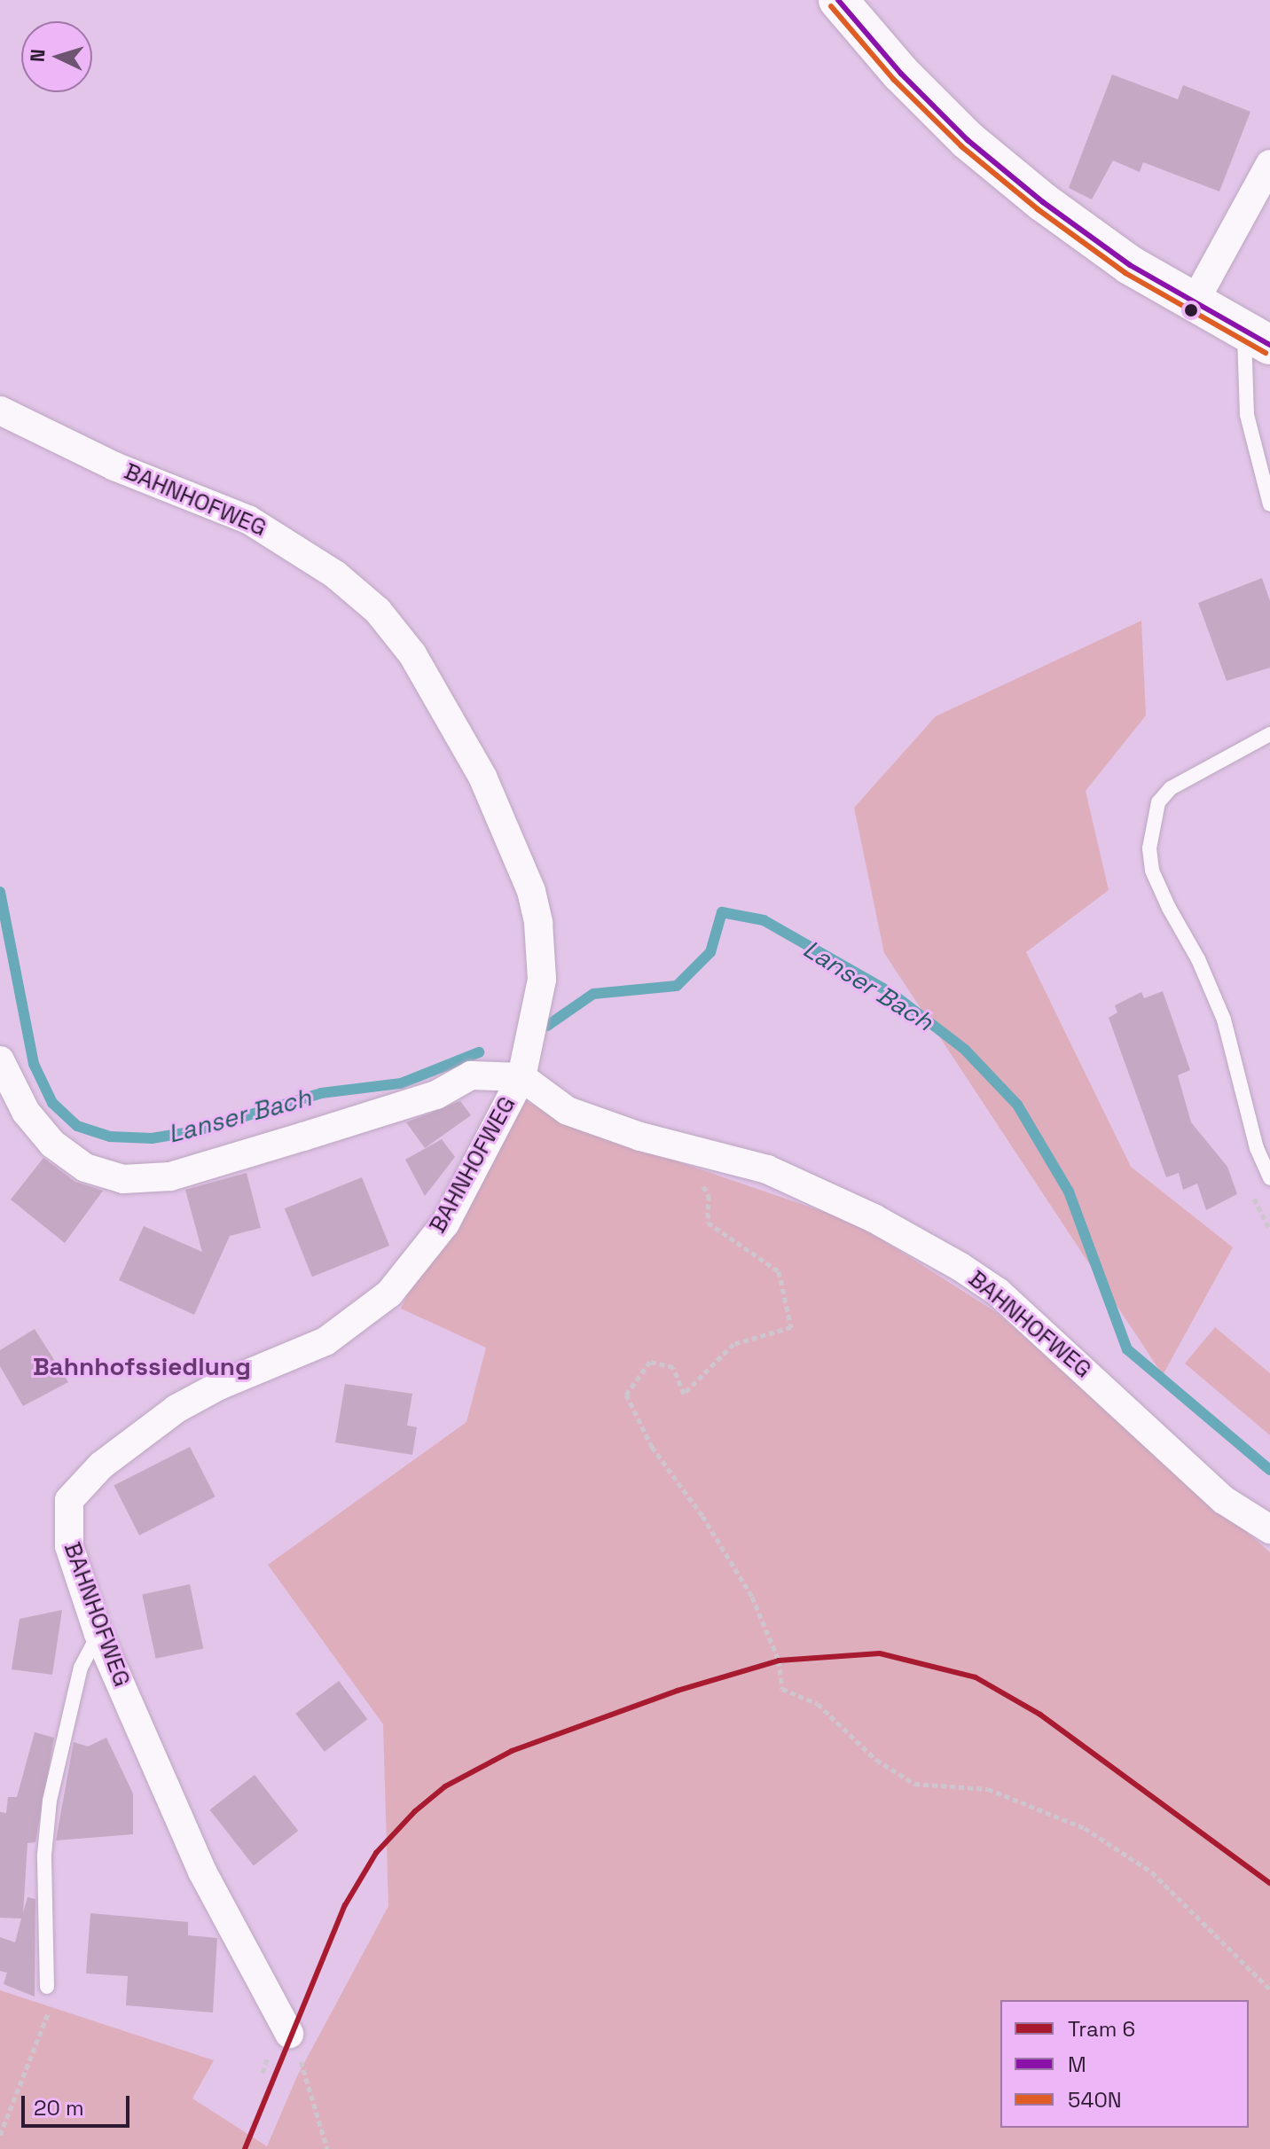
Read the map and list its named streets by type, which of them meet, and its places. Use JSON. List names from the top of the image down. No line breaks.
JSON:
{"streets":{"street":["BAHNHOFWEG"]},"districts":["Bahnhofssiedlung"],"water":["Lanser Bach"],"lines":["transit line M","transit line 540N","tram line 6"],"legend":["Tram 6","M","540N"],"scale_bar":"20 m","north":"left"}
